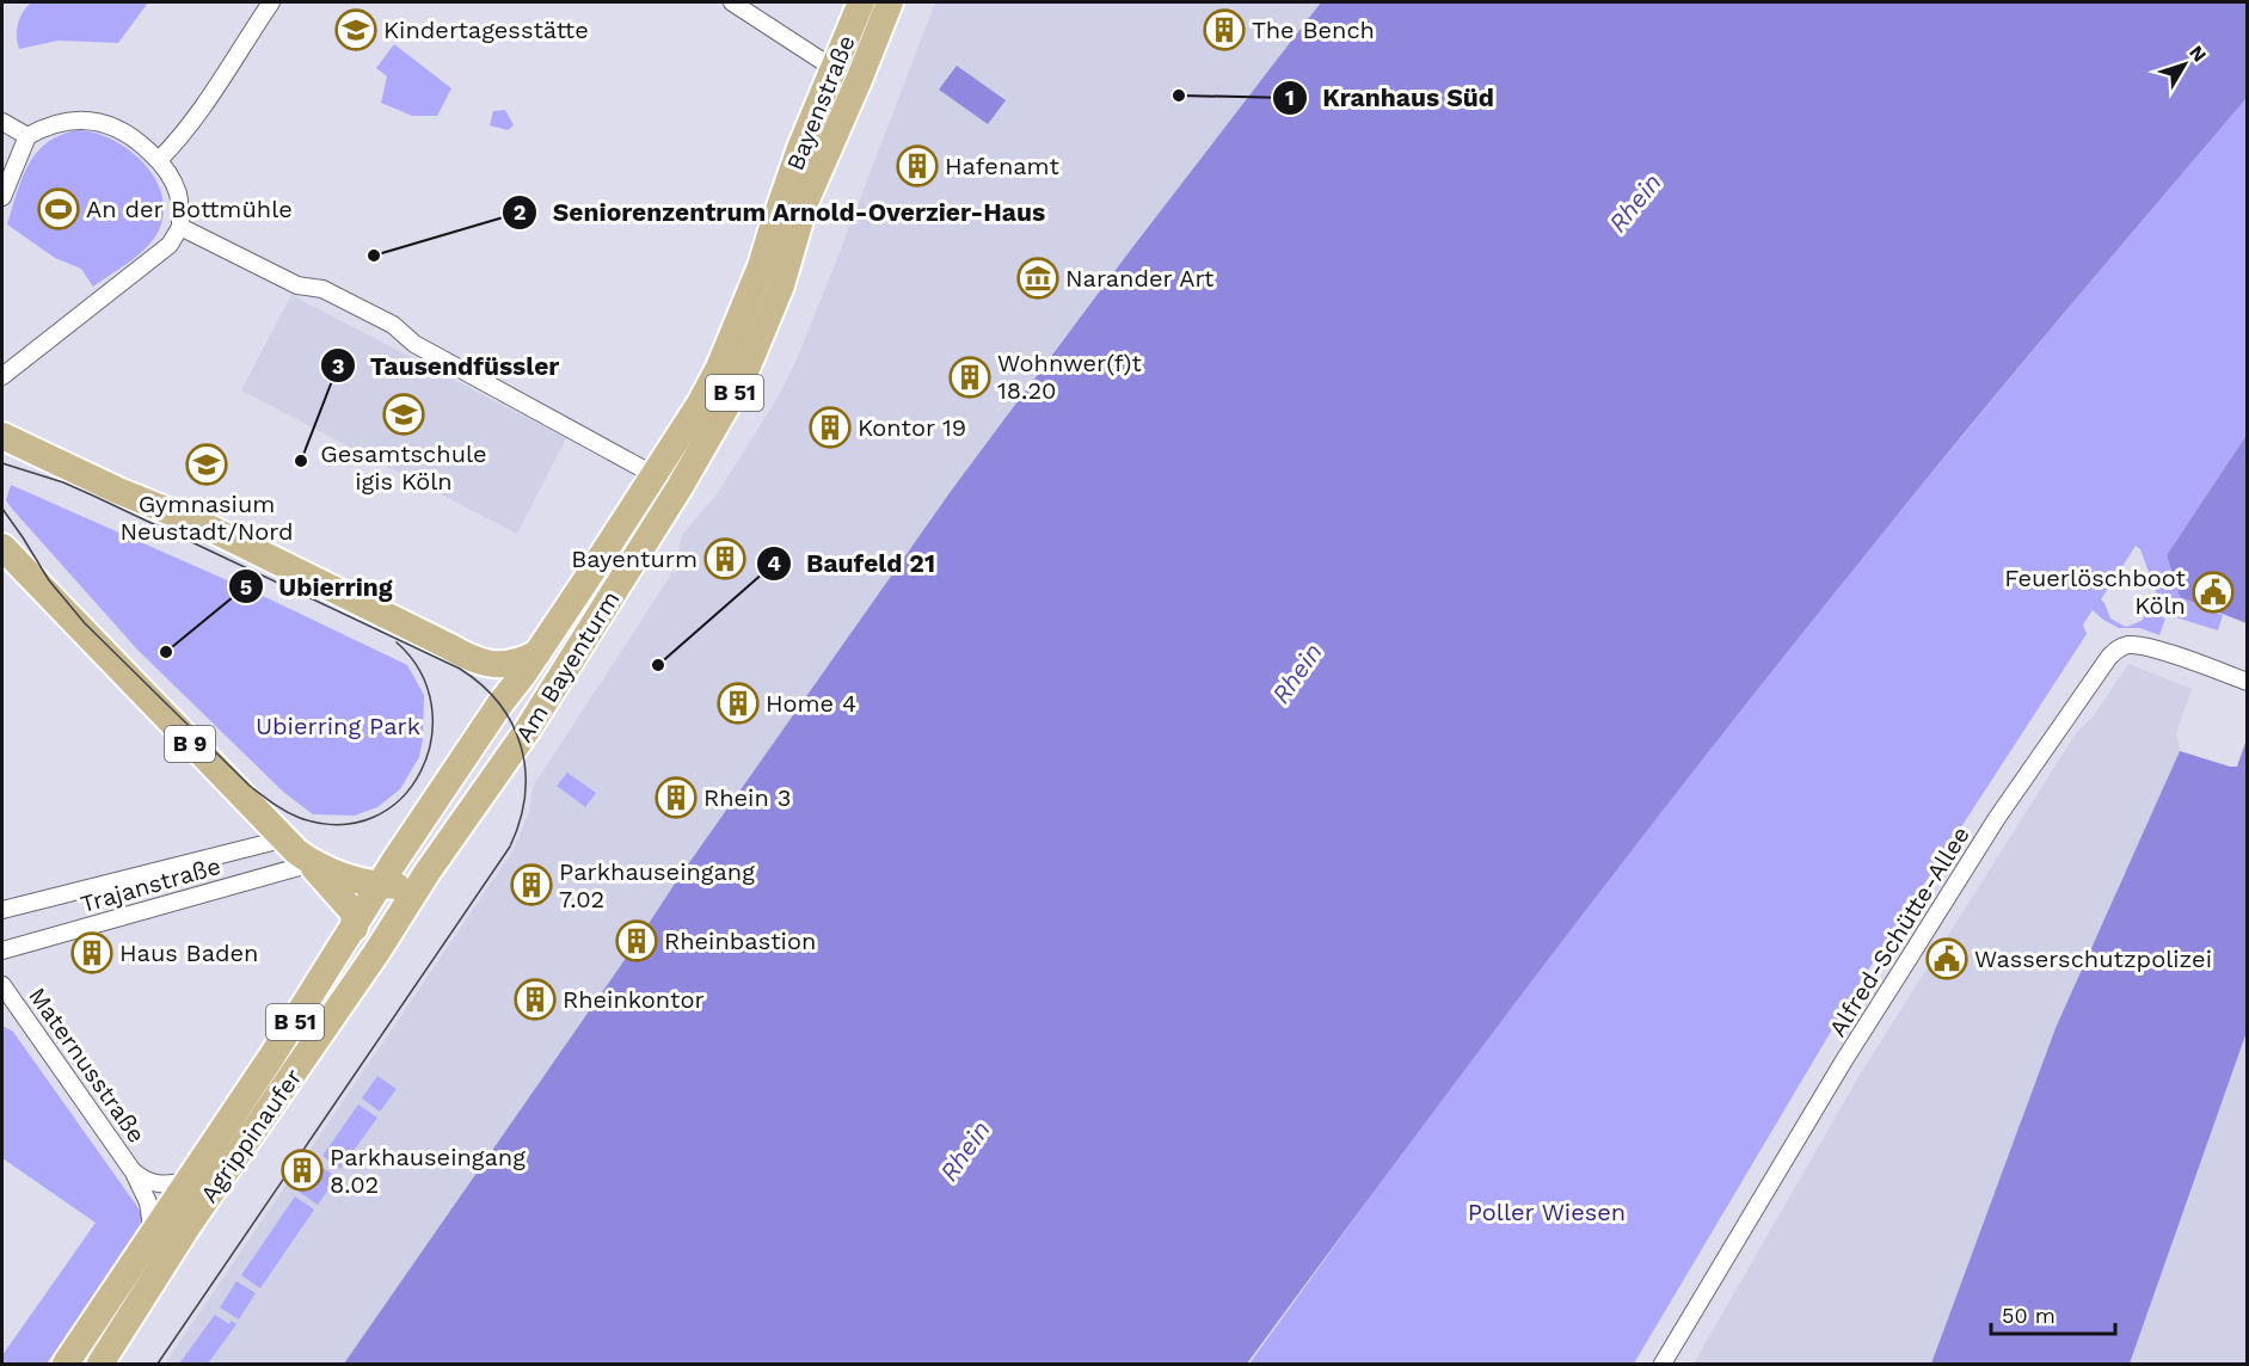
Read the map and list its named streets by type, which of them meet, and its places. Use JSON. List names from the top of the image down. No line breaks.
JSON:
{"streets":{"main road":["Bayenstraße","B 51","Am Bayenturm","B 9","Agrippinaufer"],"street":["Trajanstraße","Alfred-Schütte-Allee","Maternusstraße"]},"crossings":[["Bayenstraße","Am Bayenturm"],["Am Bayenturm","B 9"],["Am Bayenturm","Agrippinaufer"],["B 9","Trajanstraße"],["B 9","Agrippinaufer"],["Maternusstraße","Agrippinaufer"]],"water":["Rhein"],"parks":["Ubierring Park","Poller Wiesen"],"places":{"school or university":["Kindertagesstätte","Gesamtschule igis Köln","Gymnasium Neustadt/Nord"],"building":["The Bench","Hafenamt","Wohnwer(f)t 18.20","Kontor 19","Bayenturm","Home 4","Rhein 3","Parkhauseingang 7.02","Rheinbastion","Haus Baden","Rheinkontor","Parkhauseingang 8.02"],"other":["Kranhaus Süd","Seniorenzentrum Arnold-Overzier-Haus","Tausendfüssler","Ubierring","Baufeld 21"],"sports":["An der Bottmühle"],"museum":["Narander Art"],"public building":["Feuerlöschboot Köln","Wasserschutzpolizei"]},"scale_bar":"50 m","north":"top right"}
